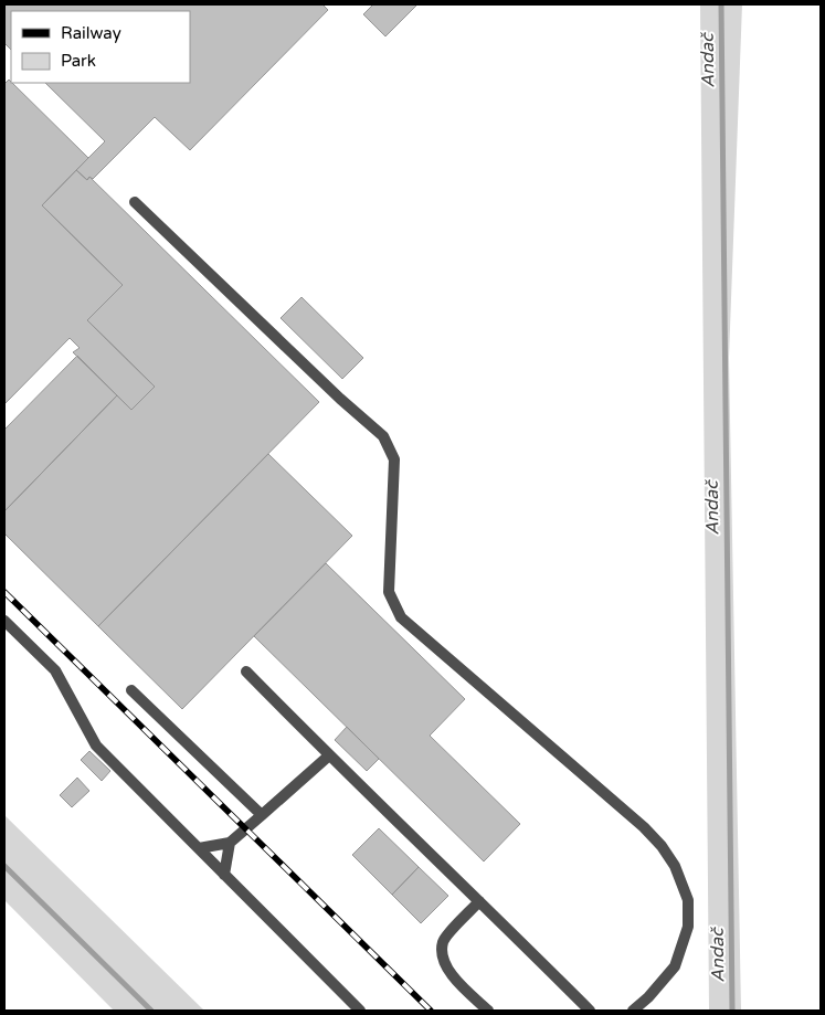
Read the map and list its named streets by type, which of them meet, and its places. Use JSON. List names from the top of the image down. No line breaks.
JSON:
{"water":["Andač"],"legend":["Railway","Park"]}
